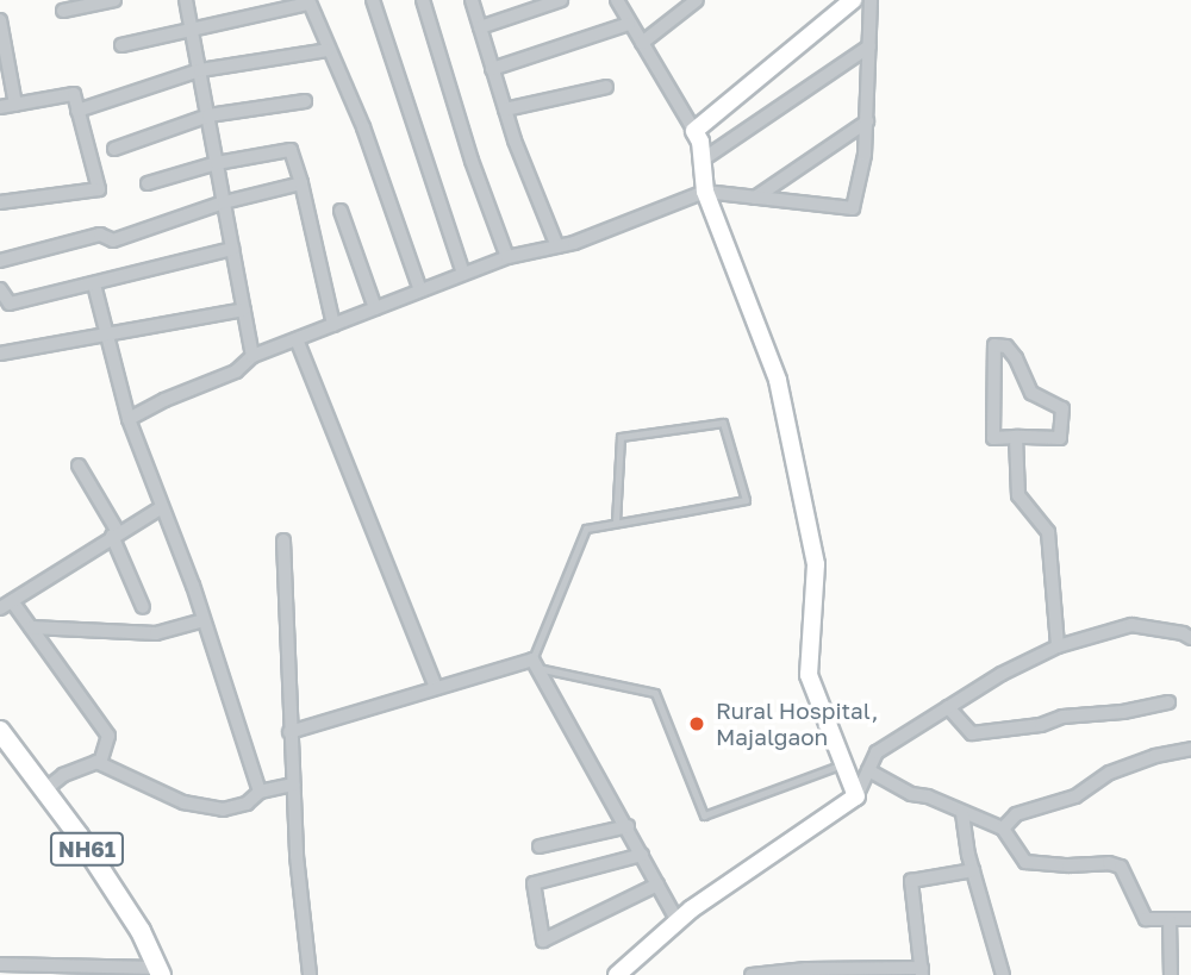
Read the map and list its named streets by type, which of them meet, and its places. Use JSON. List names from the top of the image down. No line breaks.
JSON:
{"streets":{"main road":["NH61"]},"places":["Rural Hospital, Majalgaon"]}
